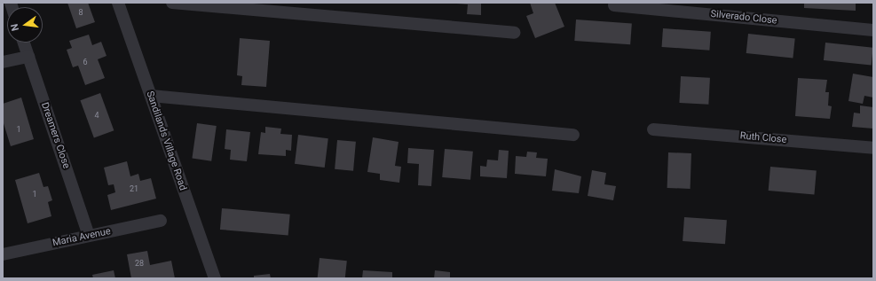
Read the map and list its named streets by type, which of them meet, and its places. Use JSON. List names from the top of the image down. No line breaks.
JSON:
{"streets":{"street":["Silverado Close","Dreamers Close","Ruth Close","Sandilands Village Road","Maria Avenue"]},"crossings":[["Dreamers Close","Maria Avenue"]],"house_numbers":["8","6","4","1","21","1","28"],"north":"left"}
